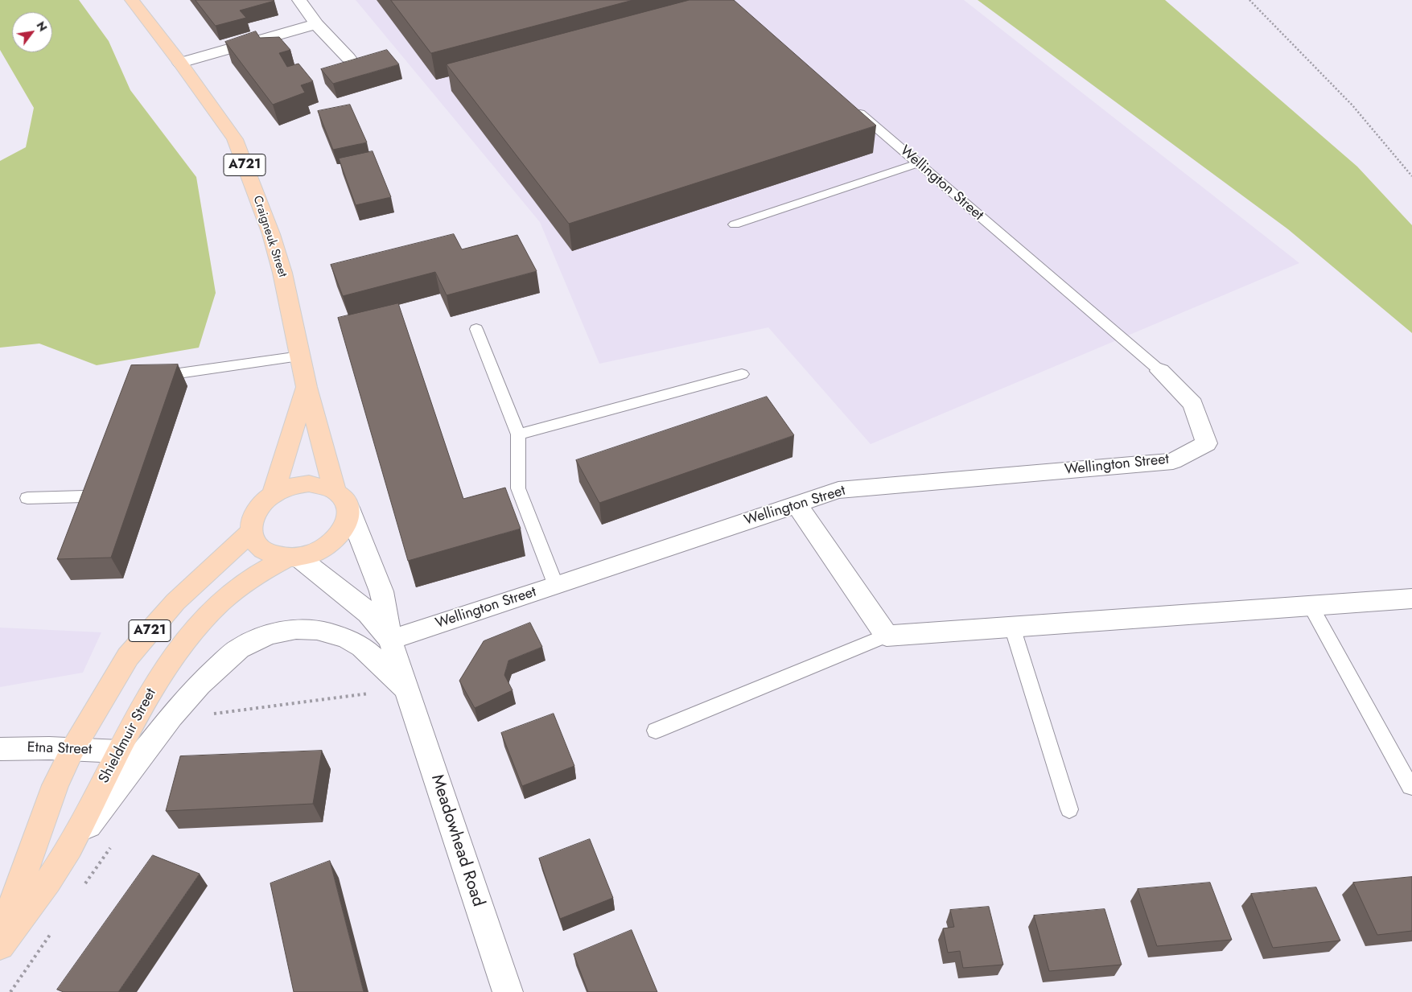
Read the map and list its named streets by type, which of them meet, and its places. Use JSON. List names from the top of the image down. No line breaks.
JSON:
{"streets":{"main road":["A721","Craigneuk Street","Shieldmuir Street"],"street":["Wellington Street","Etna Street","Meadowhead Road"]},"crossings":[["A721","Craigneuk Street"],["A721","Shieldmuir Street"],["A721","Etna Street"],["A721","Meadowhead Road"],["Wellington Street","Meadowhead Road"],["Craigneuk Street","Shieldmuir Street"],["Craigneuk Street","Meadowhead Road"],["Shieldmuir Street","Etna Street"],["Shieldmuir Street","Meadowhead Road"]],"north":"top right"}
